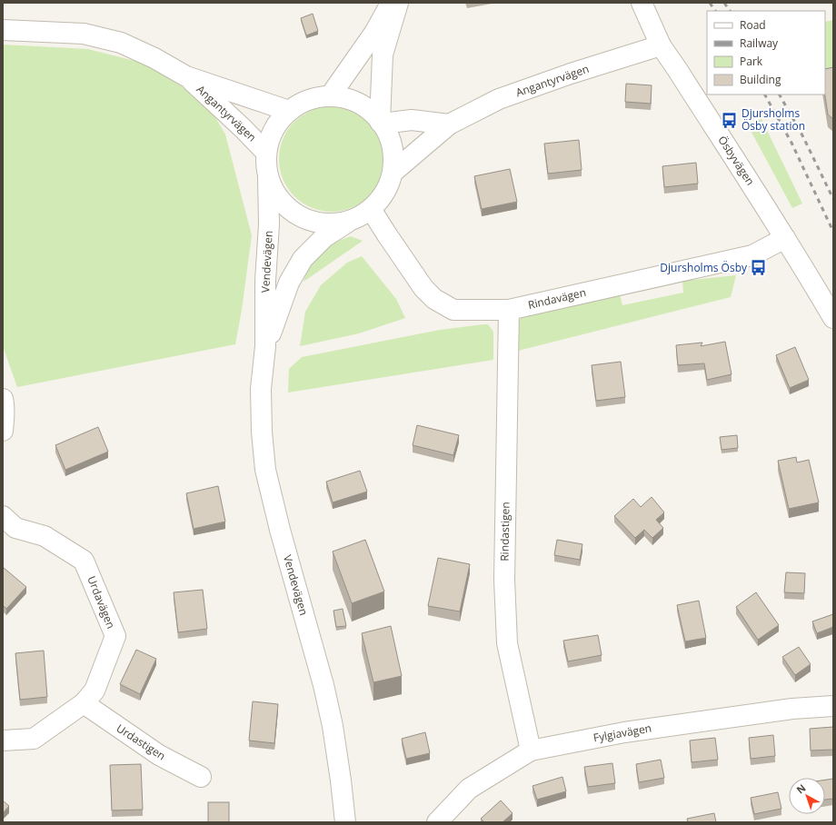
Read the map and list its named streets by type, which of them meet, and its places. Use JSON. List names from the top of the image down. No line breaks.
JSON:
{"streets":{"street":["Angantyrvägen","Ösbyvägen","Vendevägen","Rindavägen","Rindastigen","Urdavägen","Fylgiavägen","Urdastigen"]},"crossings":[["Angantyrvägen","Ösbyvägen"],["Angantyrvägen","Vendevägen"],["Angantyrvägen","Rindavägen"],["Ösbyvägen","Rindavägen"],["Vendevägen","Rindavägen"],["Rindavägen","Rindastigen"],["Rindastigen","Fylgiavägen"],["Urdavägen","Urdastigen"]],"places":{"bus stop":["Djursholms Ösby station","Djursholms Ösby"]},"legend":["Road","Railway","Park","Building"],"north":"top left"}
